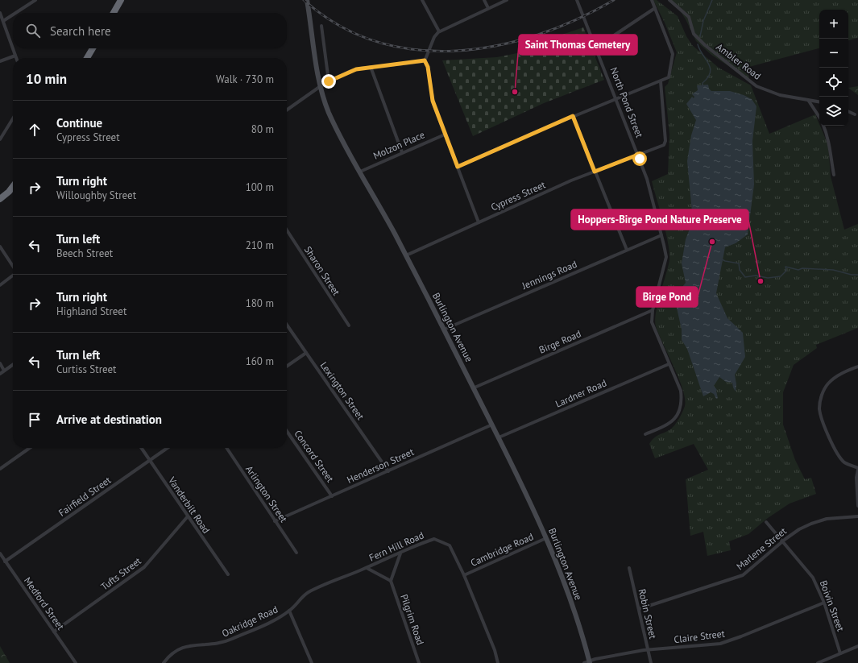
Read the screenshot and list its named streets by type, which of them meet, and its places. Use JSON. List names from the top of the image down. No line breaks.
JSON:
{"streets":{"main road":["Burlington Avenue"],"street":["Ambler Road","North Pond Street","Molzon Place","Cypress Street","Sharon Street","Jennings Road","Birge Road","Lexington Street","Lardner Road","Concord Street","Henderson Street","Arlington Street","Fairfield Street","Vanderbilt Road","Fern Hill Road","Marlene Street","Cambridge Road","Tufts Street","Medford Street","Boivin Street","Robin Street","Pilgrim Road","Oakridge Road","Claire Street"]},"crossings":[["North Pond Street","Cypress Street"],["North Pond Street","Jennings Road"],["North Pond Street","Birge Road"],["North Pond Street","Lardner Road"],["Molzon Place","Burlington Avenue"],["Cypress Street","Burlington Avenue"],["Jennings Road","Burlington Avenue"],["Burlington Avenue","Birge Road"],["Burlington Avenue","Lardner Road"],["Burlington Avenue","Henderson Street"],["Burlington Avenue","Cambridge Road"],["Burlington Avenue","Claire Street"],["Lexington Street","Henderson Street"],["Concord Street","Henderson Street"],["Henderson Street","Arlington Street"],["Fairfield Street","Vanderbilt Road"],["Fairfield Street","Medford Street"],["Vanderbilt Road","Tufts Street"],["Fern Hill Road","Cambridge Road"],["Fern Hill Road","Oakridge Road"],["Marlene Street","Boivin Street"],["Marlene Street","Robin Street"],["Tufts Street","Medford Street"],["Boivin Street","Claire Street"],["Robin Street","Claire Street"]],"places":["Saint Thomas Cemetery","Birge Pond","Hoppers-Birge Pond Nature Preserve"],"page":{"map_buttons":["+","−"],"search":"Search here","heading":["10 min","Walk · 730 m"],"list":[["Continue","Cypress Street","80 m"],["Turn right","Willoughby Street","100 m"],["Turn left","Beech Street","210 m"],["Turn right","Highland Street","180 m"],["Turn left","Curtiss Street","160 m"],"Arrive at destination"]}}
